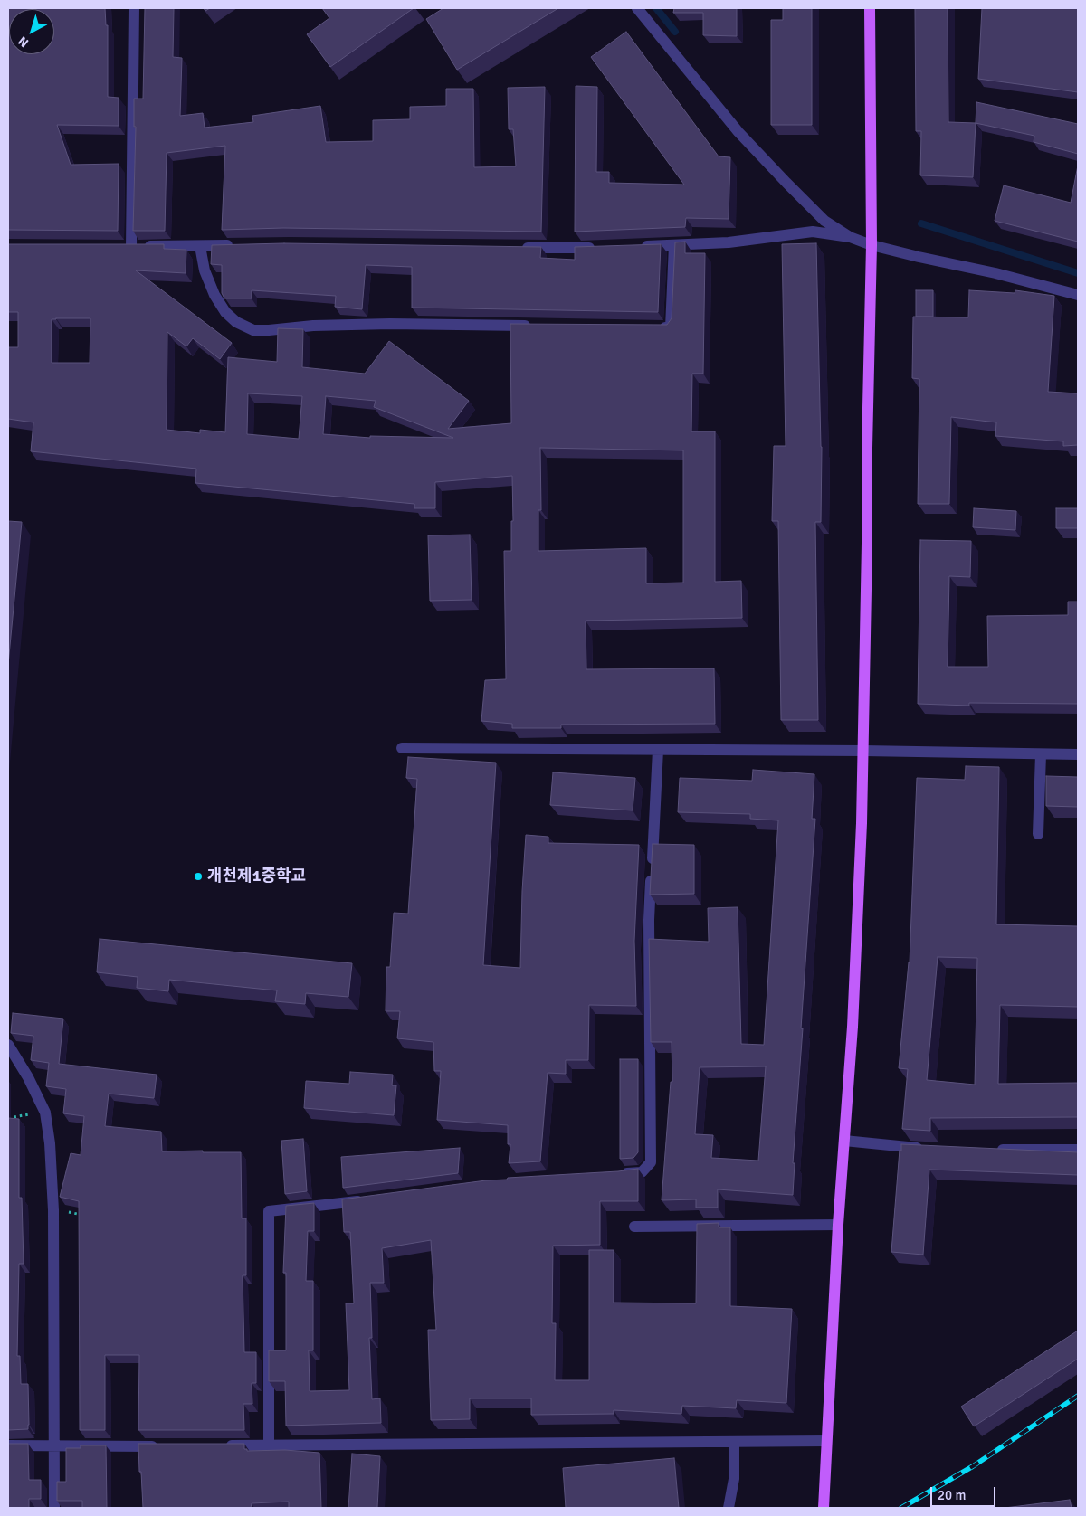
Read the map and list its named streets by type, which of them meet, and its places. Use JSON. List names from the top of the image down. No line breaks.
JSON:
{"places":["개천제1중학교"],"scale_bar":"20 m","north":"bottom left"}
